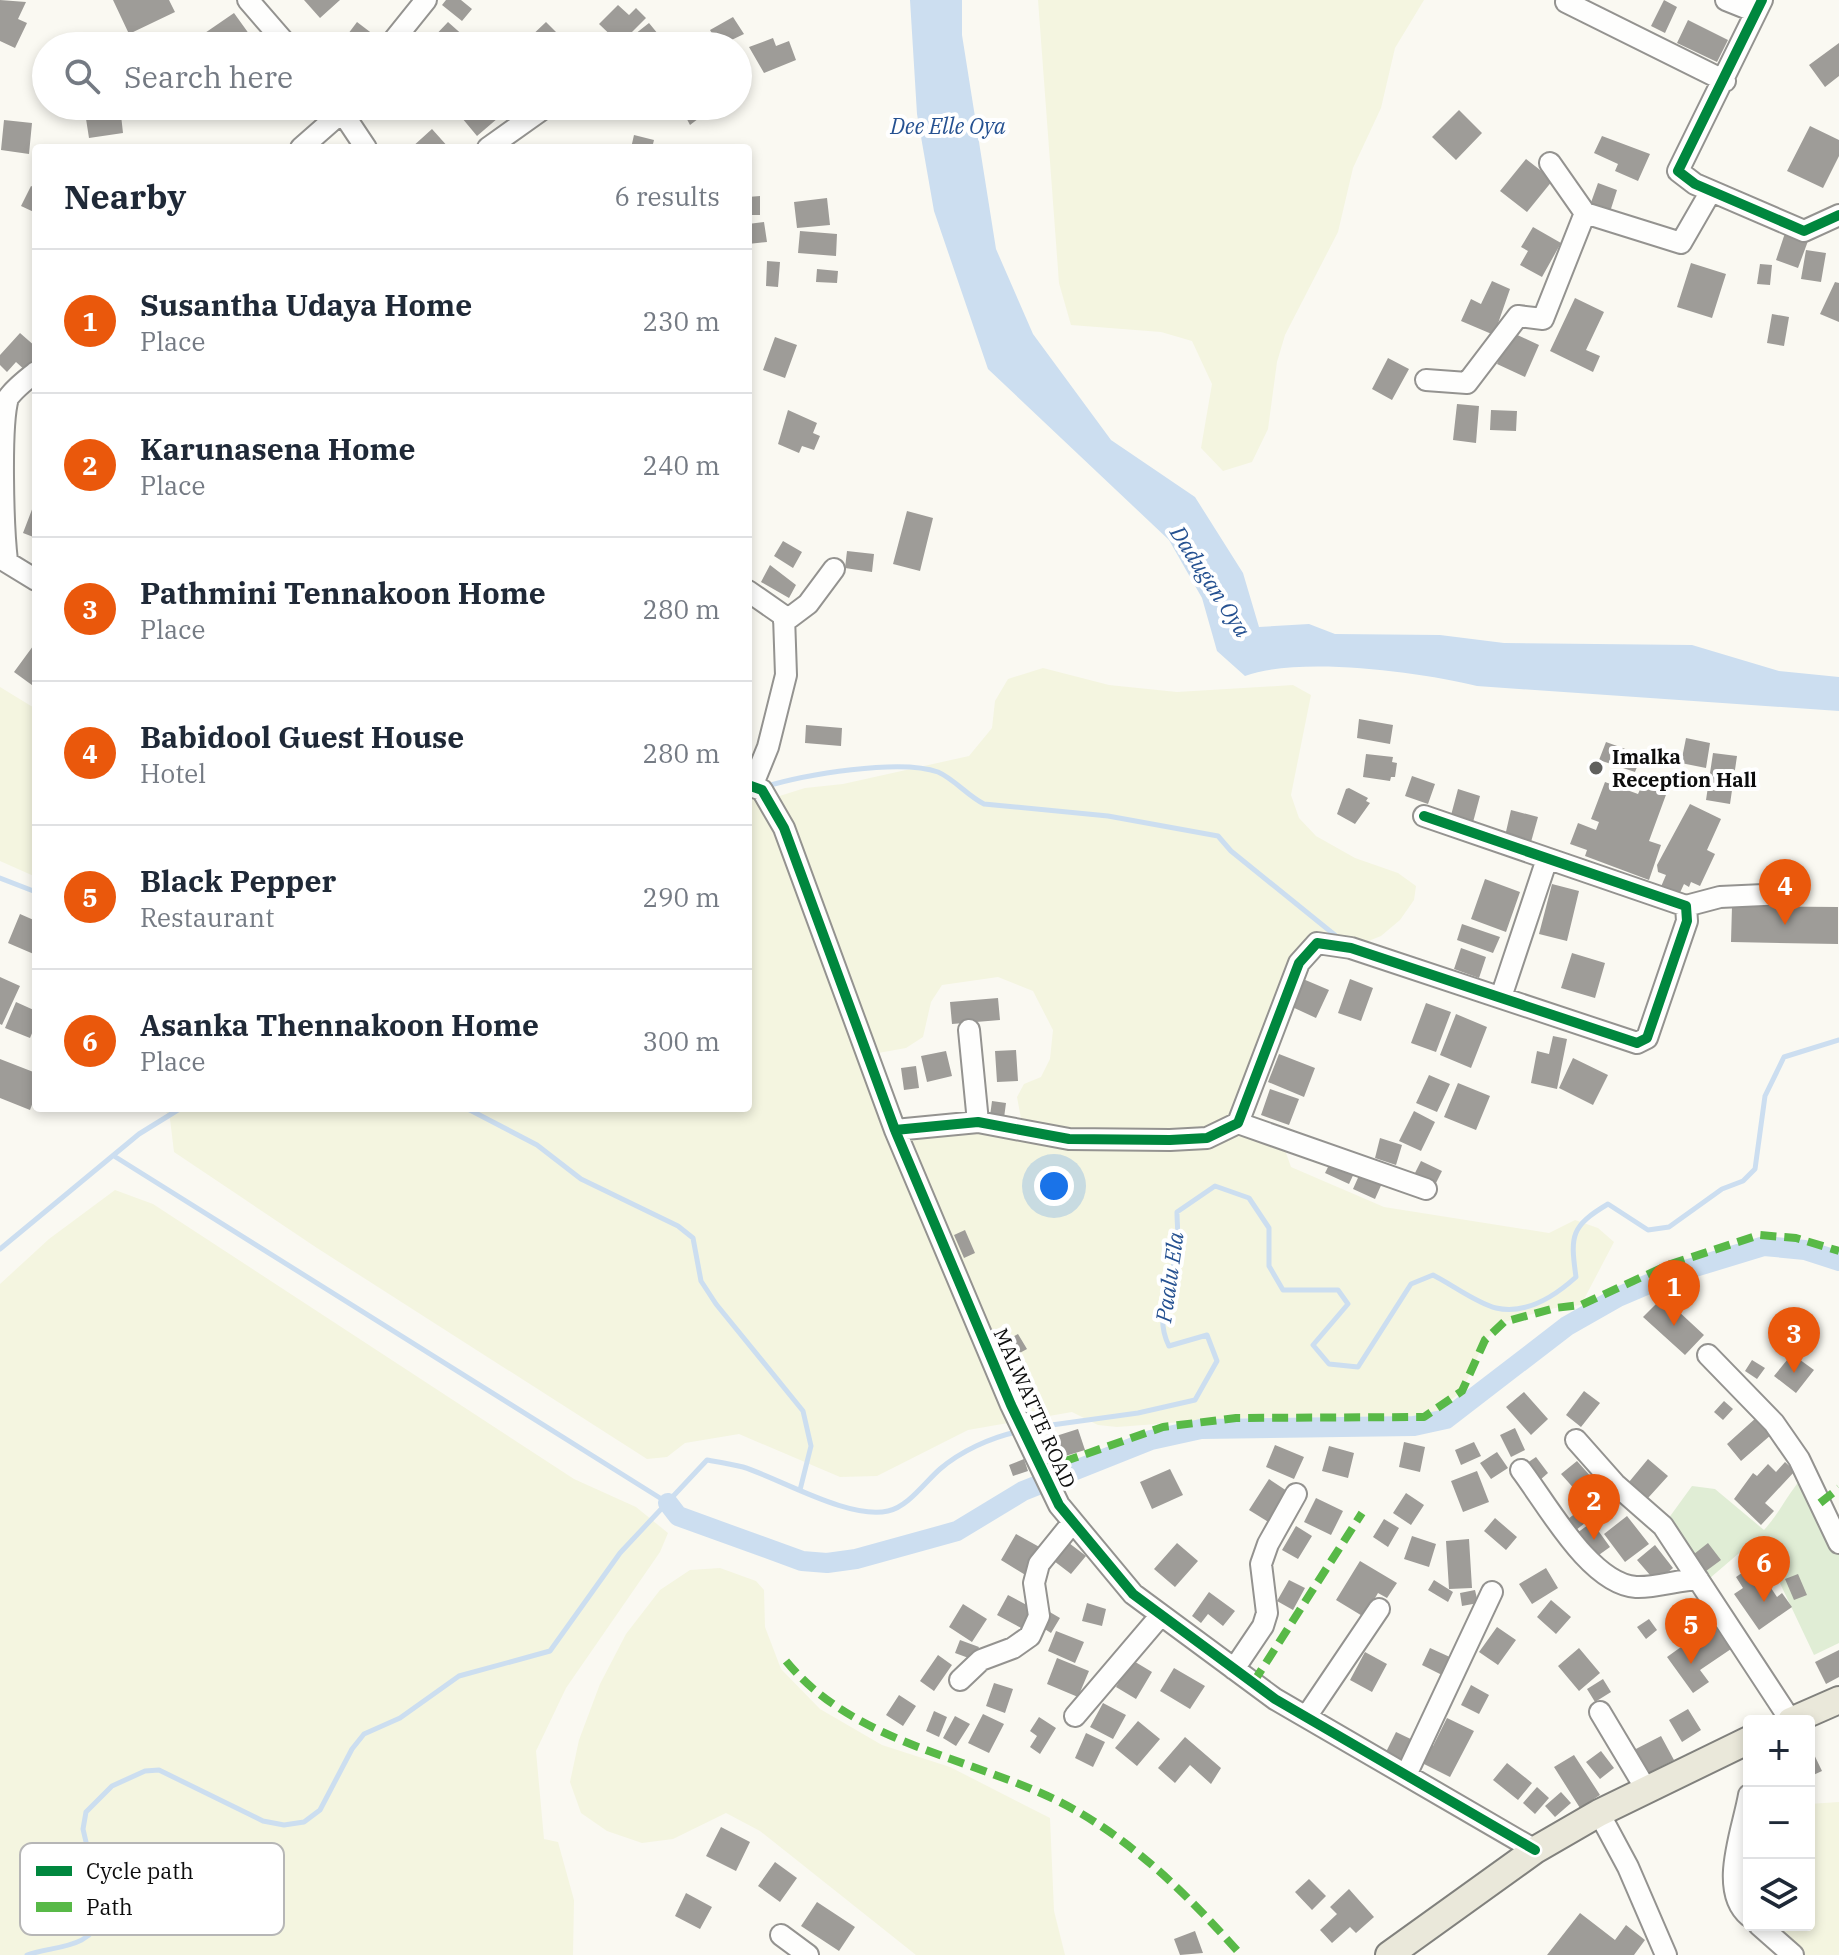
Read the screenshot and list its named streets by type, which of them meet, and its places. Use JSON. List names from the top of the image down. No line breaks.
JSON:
{"streets":{"street":["MALWATTE ROAD"]},"water":["Dee Elle Oya","Dadugan Oya","Paalu Ela"],"places":["Imalka Reception Hall"],"legend":["Cycle path","Path"],"page":{"search":"Search here","heading":["Nearby","6 results"],"list":[{"mark":"1","name":"Susantha Udaya Home","note":"Place","value":"230 m"},{"mark":"2","name":"Karunasena Home","note":"Place","value":"240 m"},{"mark":"3","name":"Pathmini Tennakoon Home","note":"Place","value":"280 m"},{"mark":"4","name":"Babidool Guest House","note":"Hotel","value":"280 m"},{"mark":"5","name":"Black Pepper","note":"Restaurant","value":"290 m"},{"mark":"6","name":"Asanka Thennakoon Home","note":"Place","value":"300 m"}],"pins":["4","1","3","2","6","5"],"map_buttons":["+","−"]}}
